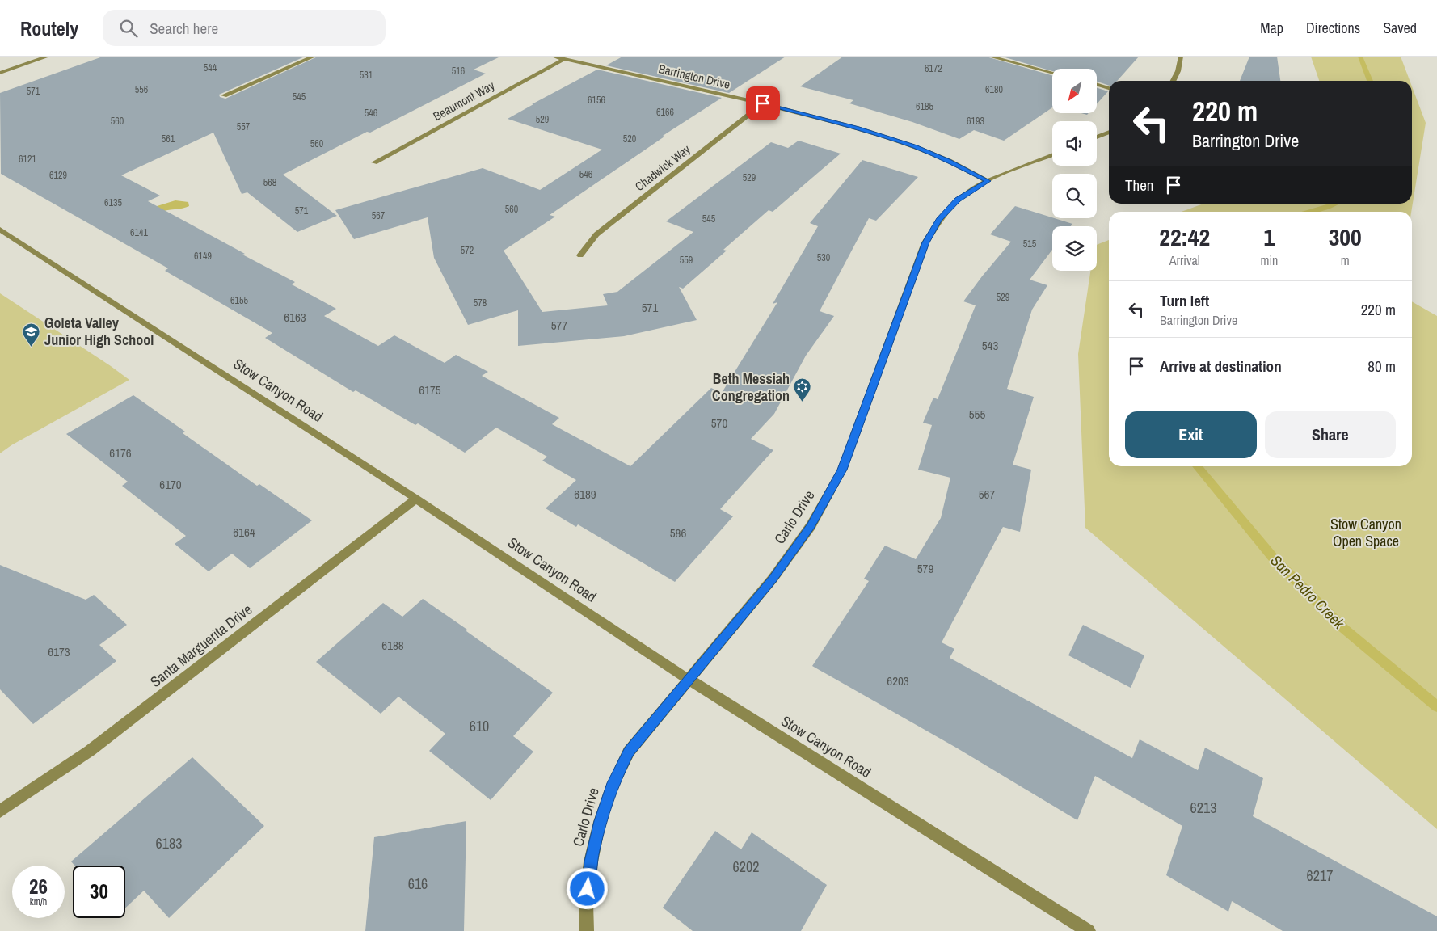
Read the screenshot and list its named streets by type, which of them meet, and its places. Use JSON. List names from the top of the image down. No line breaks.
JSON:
{"streets":{"street":["Barrington Drive","Beaumont Way","Chadwick Way","Stow Canyon Road","Carlo Drive","Santa Marguerita Drive"]},"crossings":[["Barrington Drive","Beaumont Way"],["Barrington Drive","Chadwick Way"],["Barrington Drive","Carlo Drive"],["Stow Canyon Road","Carlo Drive"],["Stow Canyon Road","Santa Marguerita Drive"]],"water":["San Pedro Creek"],"parks":["Stow Canyon Open Space"],"places":{"school or university":["Goleta Valley Junior High School"],"synagogue":["Beth Messiah Congregation"]},"house_numbers":["544","6172","516","531","556","6180","571","545","6156","6185","6166","546","529","560","6193","557","561","520","560","6121","546","6129","529","568","6135","560","571","567","545","6141","515","572","6149","530","559","529","6155","578","571","6163","577","543","6175","555","570","6176","6170","6189","567","6164","586","579","6188","6173","6203","610","6213","6183","6202","6217","616"],"north":"bottom left","page":{"header":"Routely","search":"Search here","nav":["Map","Directions","Saved"],"turn":["220 m","Barrington Drive"],"then":"Then","eta":["22:42","Arrival","1","min","300","m"],"list":[{"name":"Turn left","note":"Barrington Drive","value":"220 m"},{"name":"Arrive at destination","value":"80 m"}],"buttons":["Exit","Share"],"speed":"26 km/h","limit":"30"}}
